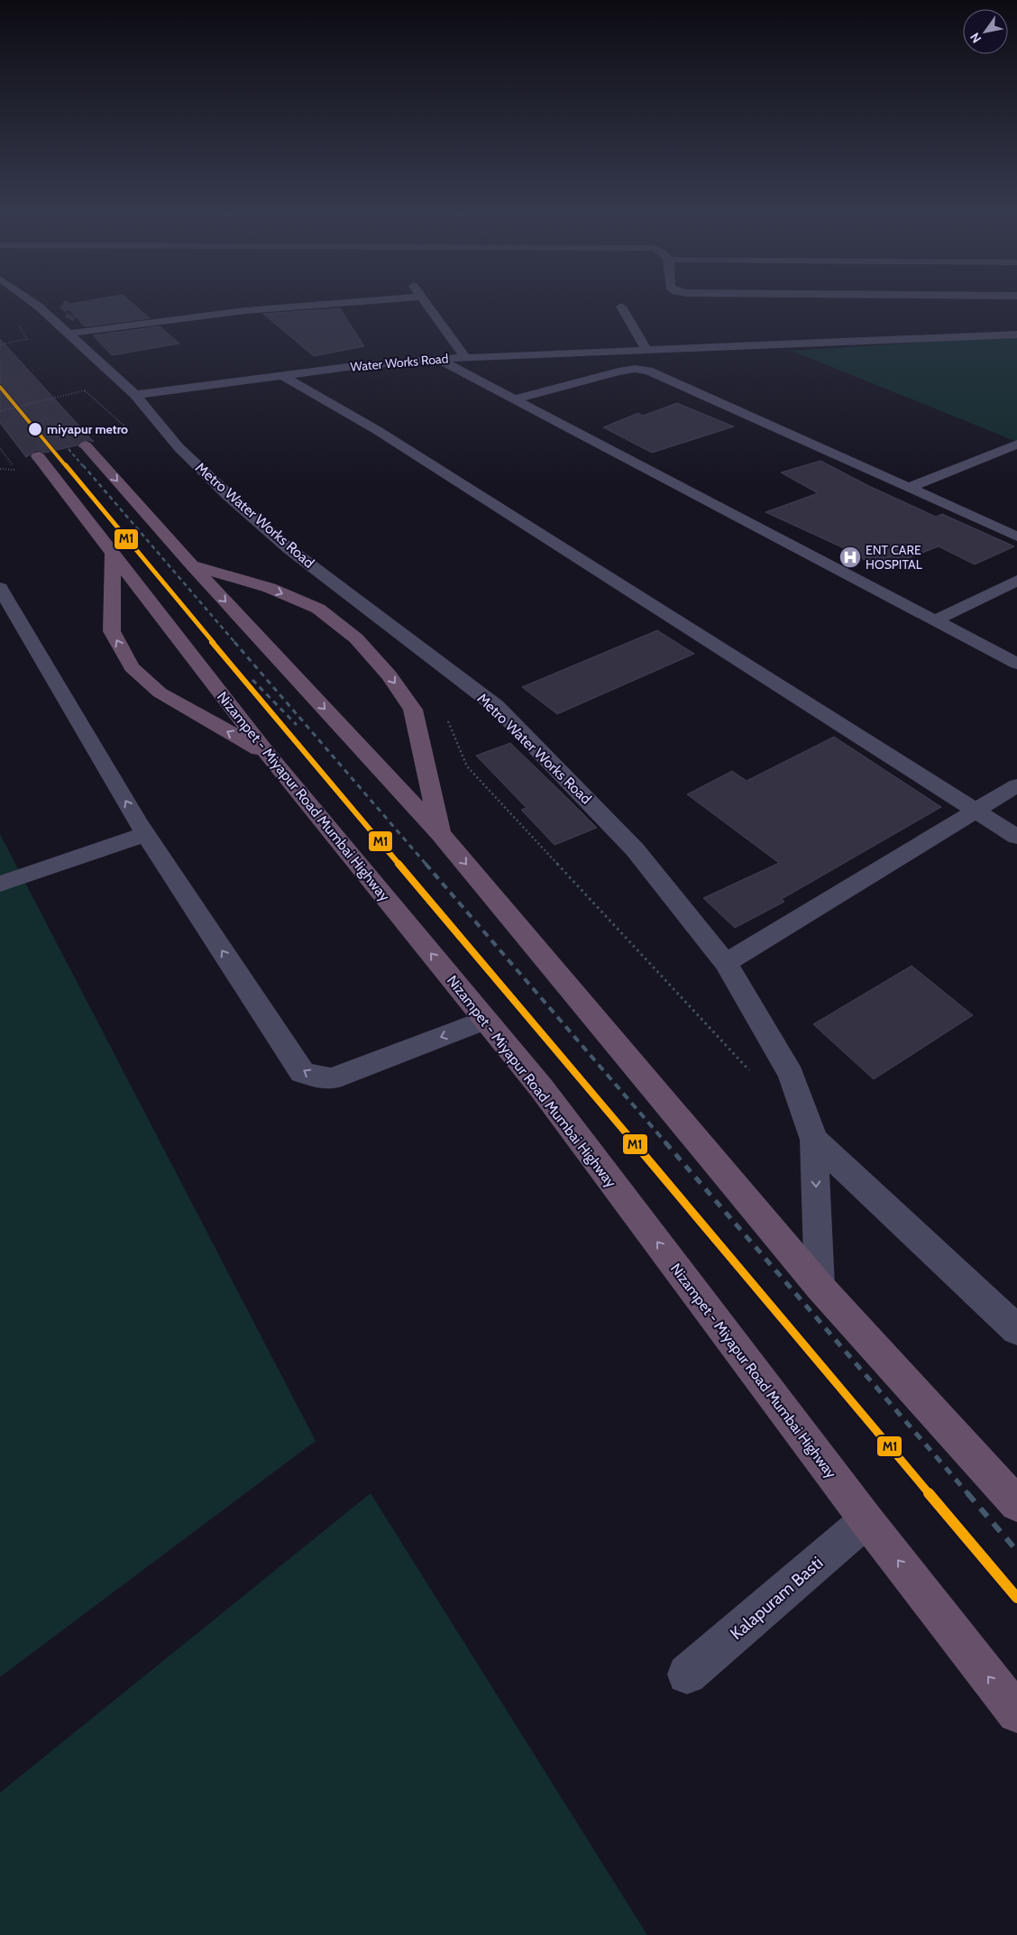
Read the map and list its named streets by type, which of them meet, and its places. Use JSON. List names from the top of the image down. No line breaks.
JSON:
{"streets":{"highway":["Nizampet - Miyapur Road Mumbai Highway"],"street":["Water Works Road","Metro Water Works Road","Kalapuram Basti"]},"crossings":[["Water Works Road","Metro Water Works Road"],["Nizampet - Miyapur Road Mumbai Highway","Kalapuram Basti"]],"places":{"other":["miyapur metro"],"hospital":["ENT CARE HOSPITAL"]},"lines":["transit line M1"],"north":"bottom left"}
